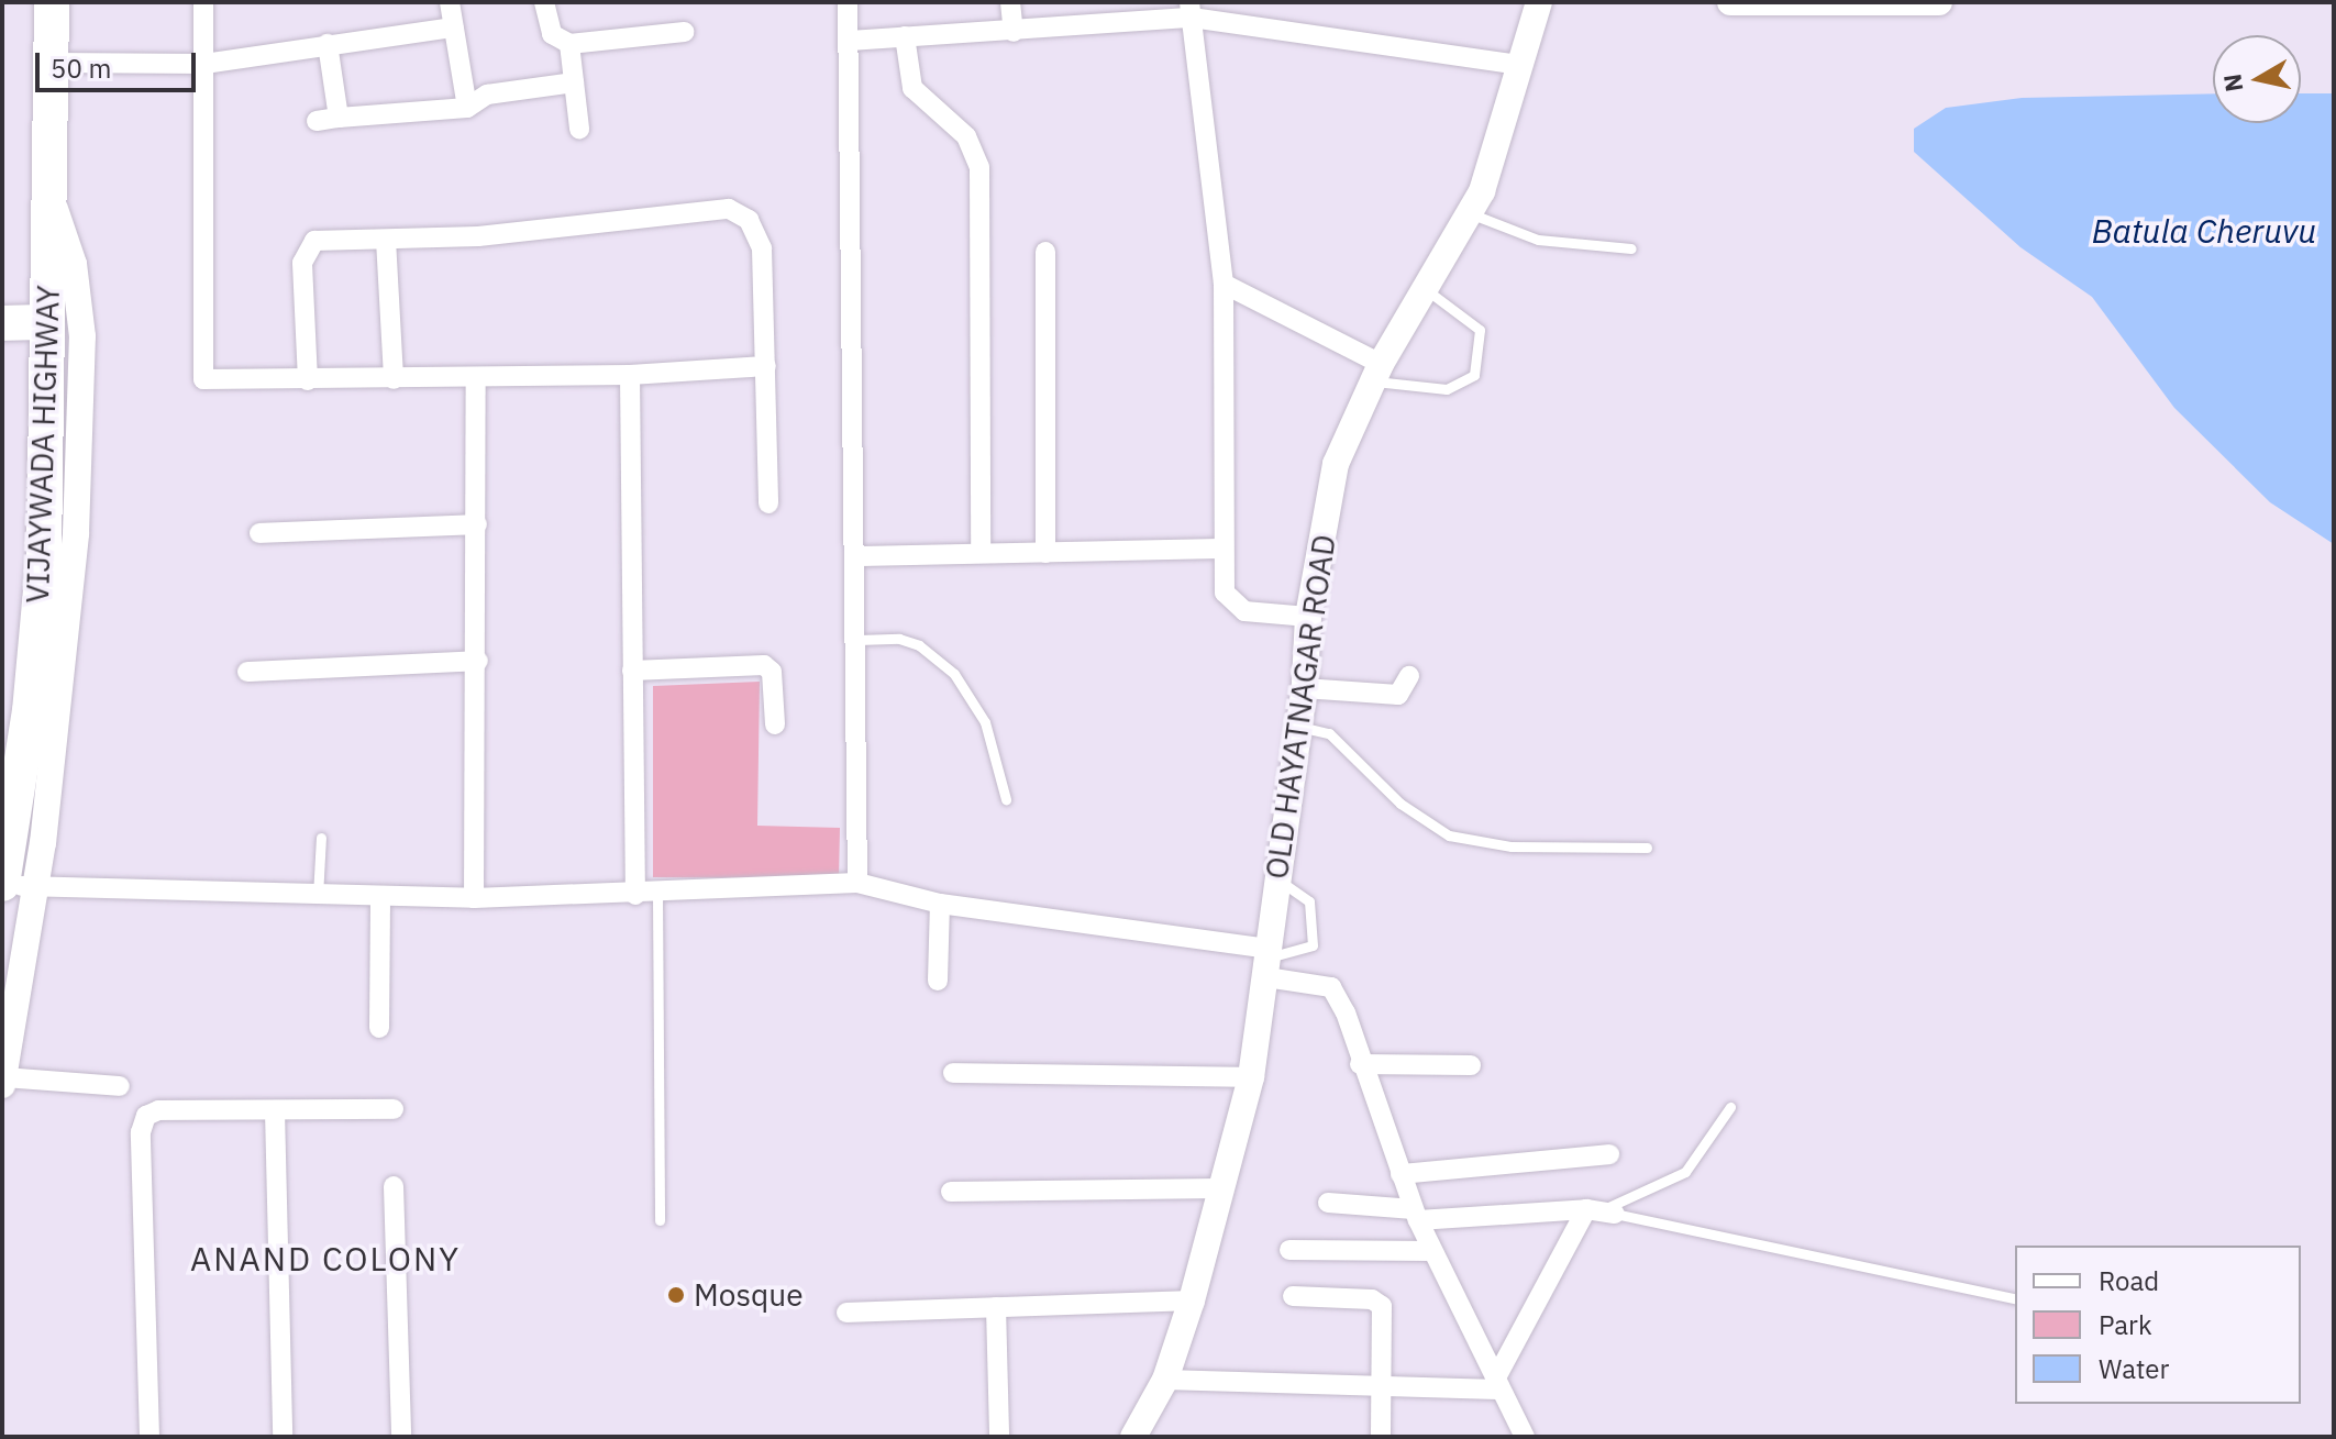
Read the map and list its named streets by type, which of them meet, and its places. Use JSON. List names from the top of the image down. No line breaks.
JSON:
{"streets":{"highway":["VIJAYWADA HIGHWAY"],"street":["OLD HAYATNAGAR ROAD"]},"districts":["ANAND COLONY"],"water":["Batula Cheruvu"],"places":["Mosque"],"legend":["Road","Park","Water"],"scale_bar":"50 m","north":"left"}
